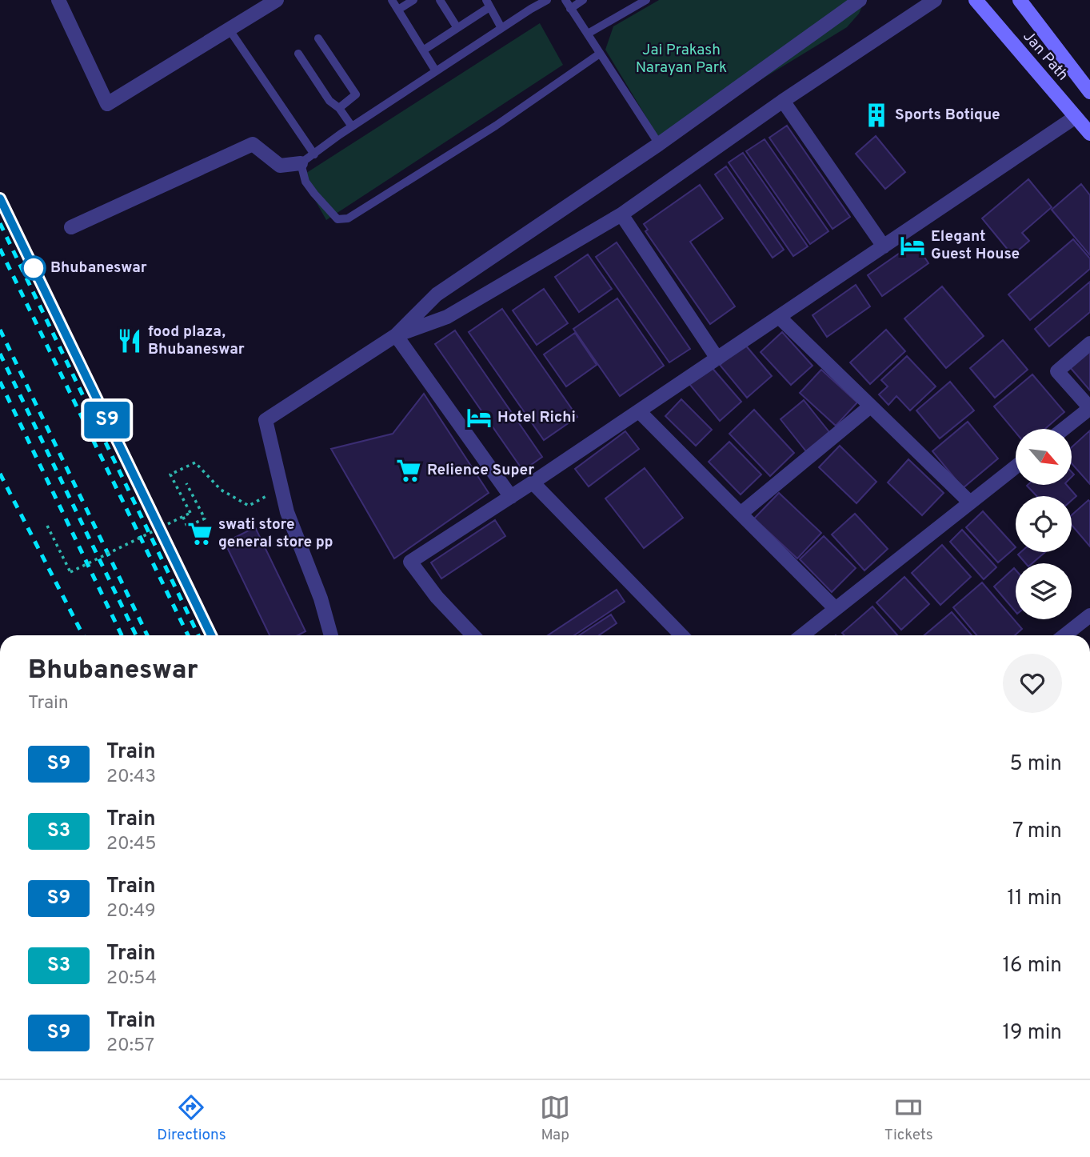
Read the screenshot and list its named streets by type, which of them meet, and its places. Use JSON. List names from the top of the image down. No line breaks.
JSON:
{"streets":{"main road":["Jan Path"]},"parks":["Jai Prakash Narayan Park"],"places":{"building":["Sports Botique"],"hotel":["Elegant Guest House","Hotel Richi"],"other":["Bhubaneswar"],"restaurant":["food plaza, Bhubaneswar"],"supermarket":["Relience Super","swati store general store pp"]},"north":"bottom right","page":{"on_map":"S9","heading":["Bhubaneswar","Train"],"list":[{"mark":"S9","name":"Train","note":"20:43","value":"5 min"},{"mark":"S3","name":"Train","note":"20:45","value":"7 min"},{"mark":"S9","name":"Train","note":"20:49","value":"11 min"},{"mark":"S3","name":"Train","note":"20:54","value":"16 min"},{"mark":"S9","name":"Train","note":"20:57","value":"19 min"}],"tabs":["Directions","Map","Tickets"]}}
